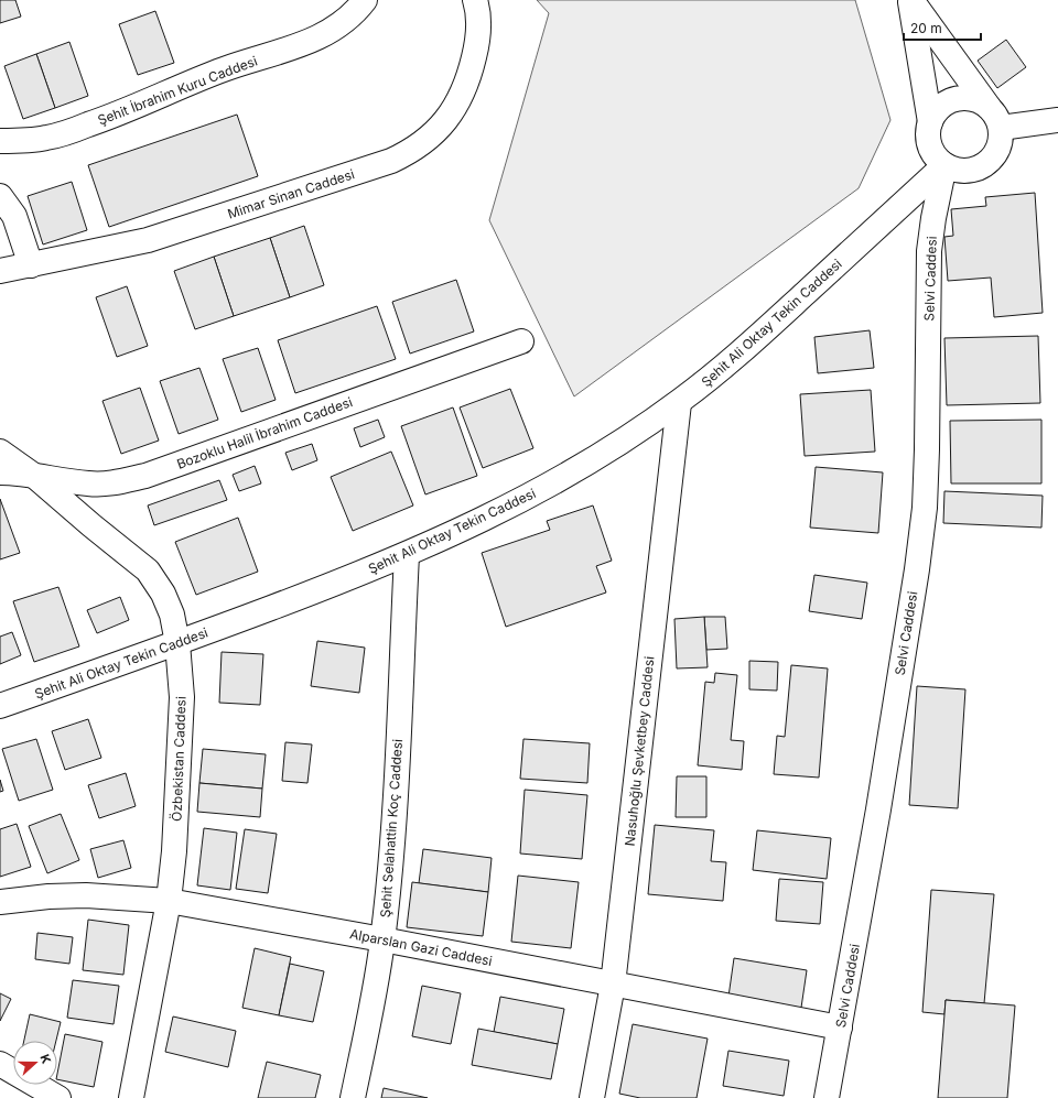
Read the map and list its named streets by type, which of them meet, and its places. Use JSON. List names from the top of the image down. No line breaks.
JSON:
{"streets":{"street":["Şehit İbrahim Kuru Caddesi","Mimar Sinan Caddesi","Selvi Caddesi","Şehit Ali Oktay Tekin Caddesi","Bozoklu Halil İbrahim Caddesi","Nasuhoğlu Şevketbey Caddesi","Özbekistan Caddesi","Şehit Selahattin Koç Caddesi","Alparslan Gazi Caddesi"]},"crossings":[["Selvi Caddesi","Şehit Ali Oktay Tekin Caddesi"],["Selvi Caddesi","Alparslan Gazi Caddesi"],["Şehit Ali Oktay Tekin Caddesi","Nasuhoğlu Şevketbey Caddesi"],["Şehit Ali Oktay Tekin Caddesi","Özbekistan Caddesi"],["Şehit Ali Oktay Tekin Caddesi","Şehit Selahattin Koç Caddesi"],["Bozoklu Halil İbrahim Caddesi","Özbekistan Caddesi"],["Nasuhoğlu Şevketbey Caddesi","Alparslan Gazi Caddesi"],["Özbekistan Caddesi","Alparslan Gazi Caddesi"],["Şehit Selahattin Koç Caddesi","Alparslan Gazi Caddesi"]],"scale_bar":"20 m","north":"right"}
